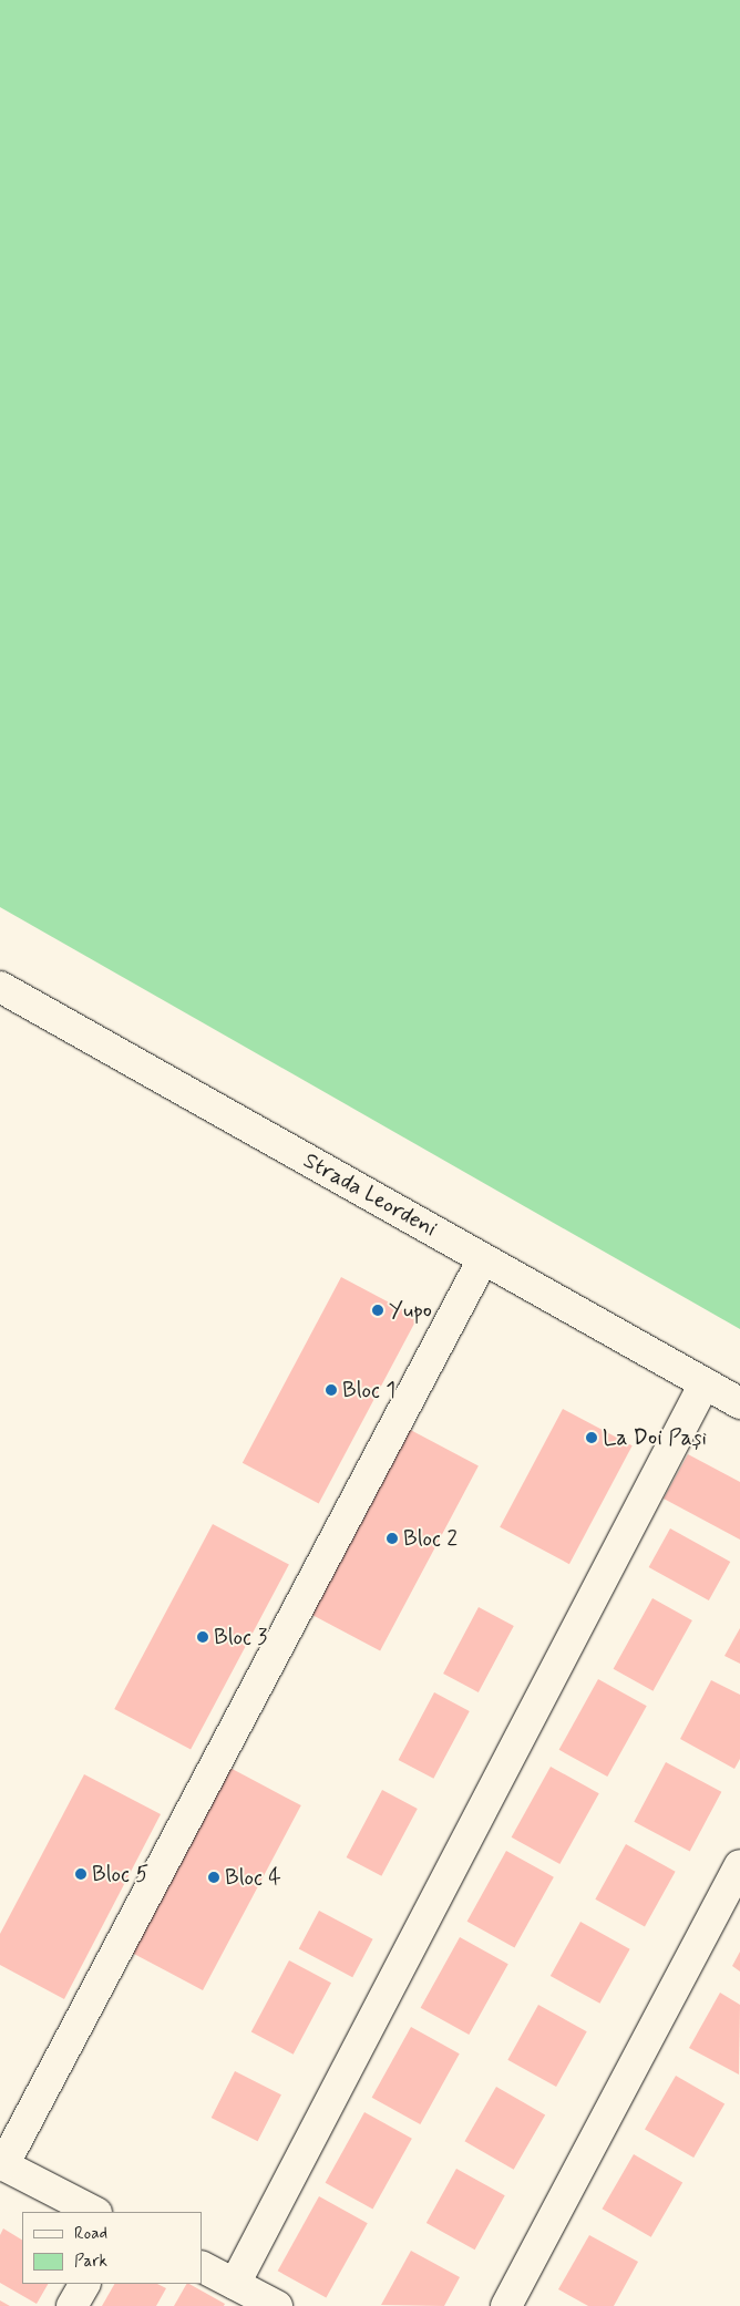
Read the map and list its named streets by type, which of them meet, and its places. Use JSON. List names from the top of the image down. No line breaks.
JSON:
{"streets":{"street":["Strada Leordeni"]},"places":["Yupo","Bloc 1","La Doi Pași","Bloc 2","Bloc 3","Bloc 5","Bloc 4"],"legend":["Road","Park"]}
